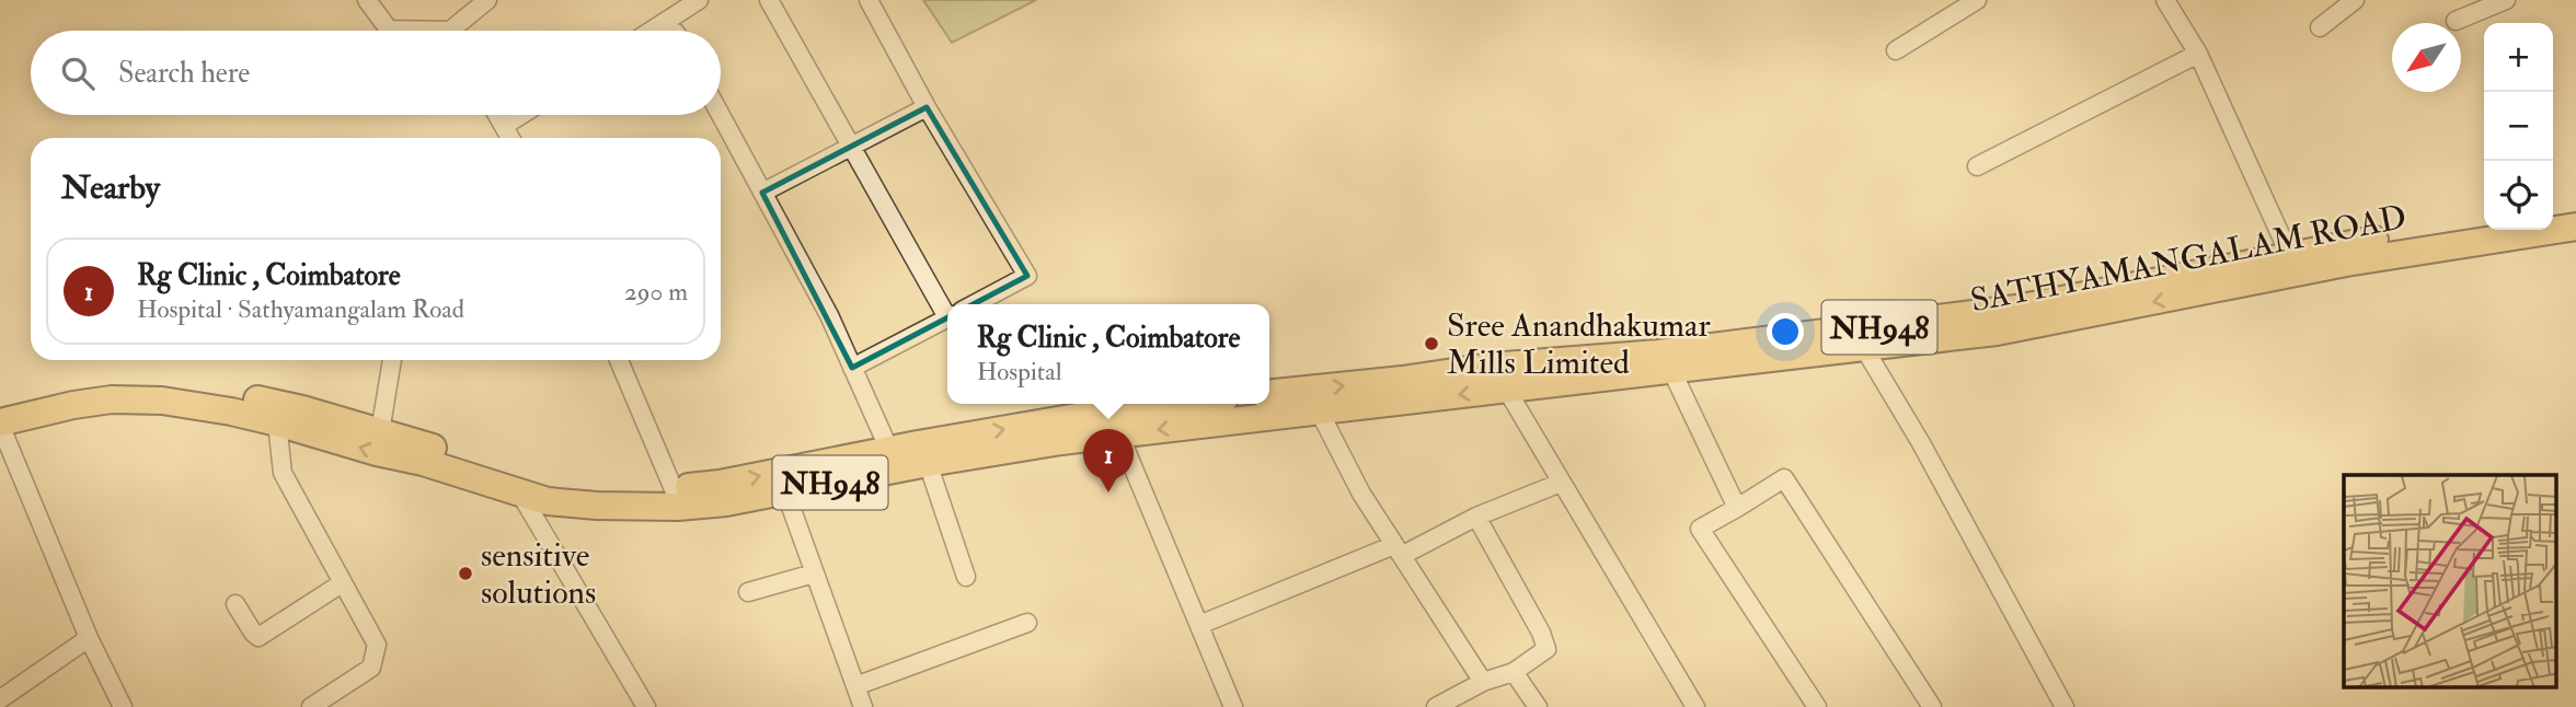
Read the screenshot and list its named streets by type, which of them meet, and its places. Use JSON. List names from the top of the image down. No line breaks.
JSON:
{"streets":{"highway":["SATHYAMANGALAM ROAD","NH948"]},"crossings":[["SATHYAMANGALAM ROAD","NH948"]],"places":["Sree Anandhakumar Mills Limited","sensitive solutions"],"north":"bottom left","page":{"map_buttons":["+","−"],"search":"Search here","heading":"Nearby","list":[{"mark":"1","name":"Rg Clinic , Coimbatore","note":"Hospital · Sathyamangalam Road","value":"290 m"}],"popup":["Rg Clinic , Coimbatore","Hospital"],"pins":"1"}}
